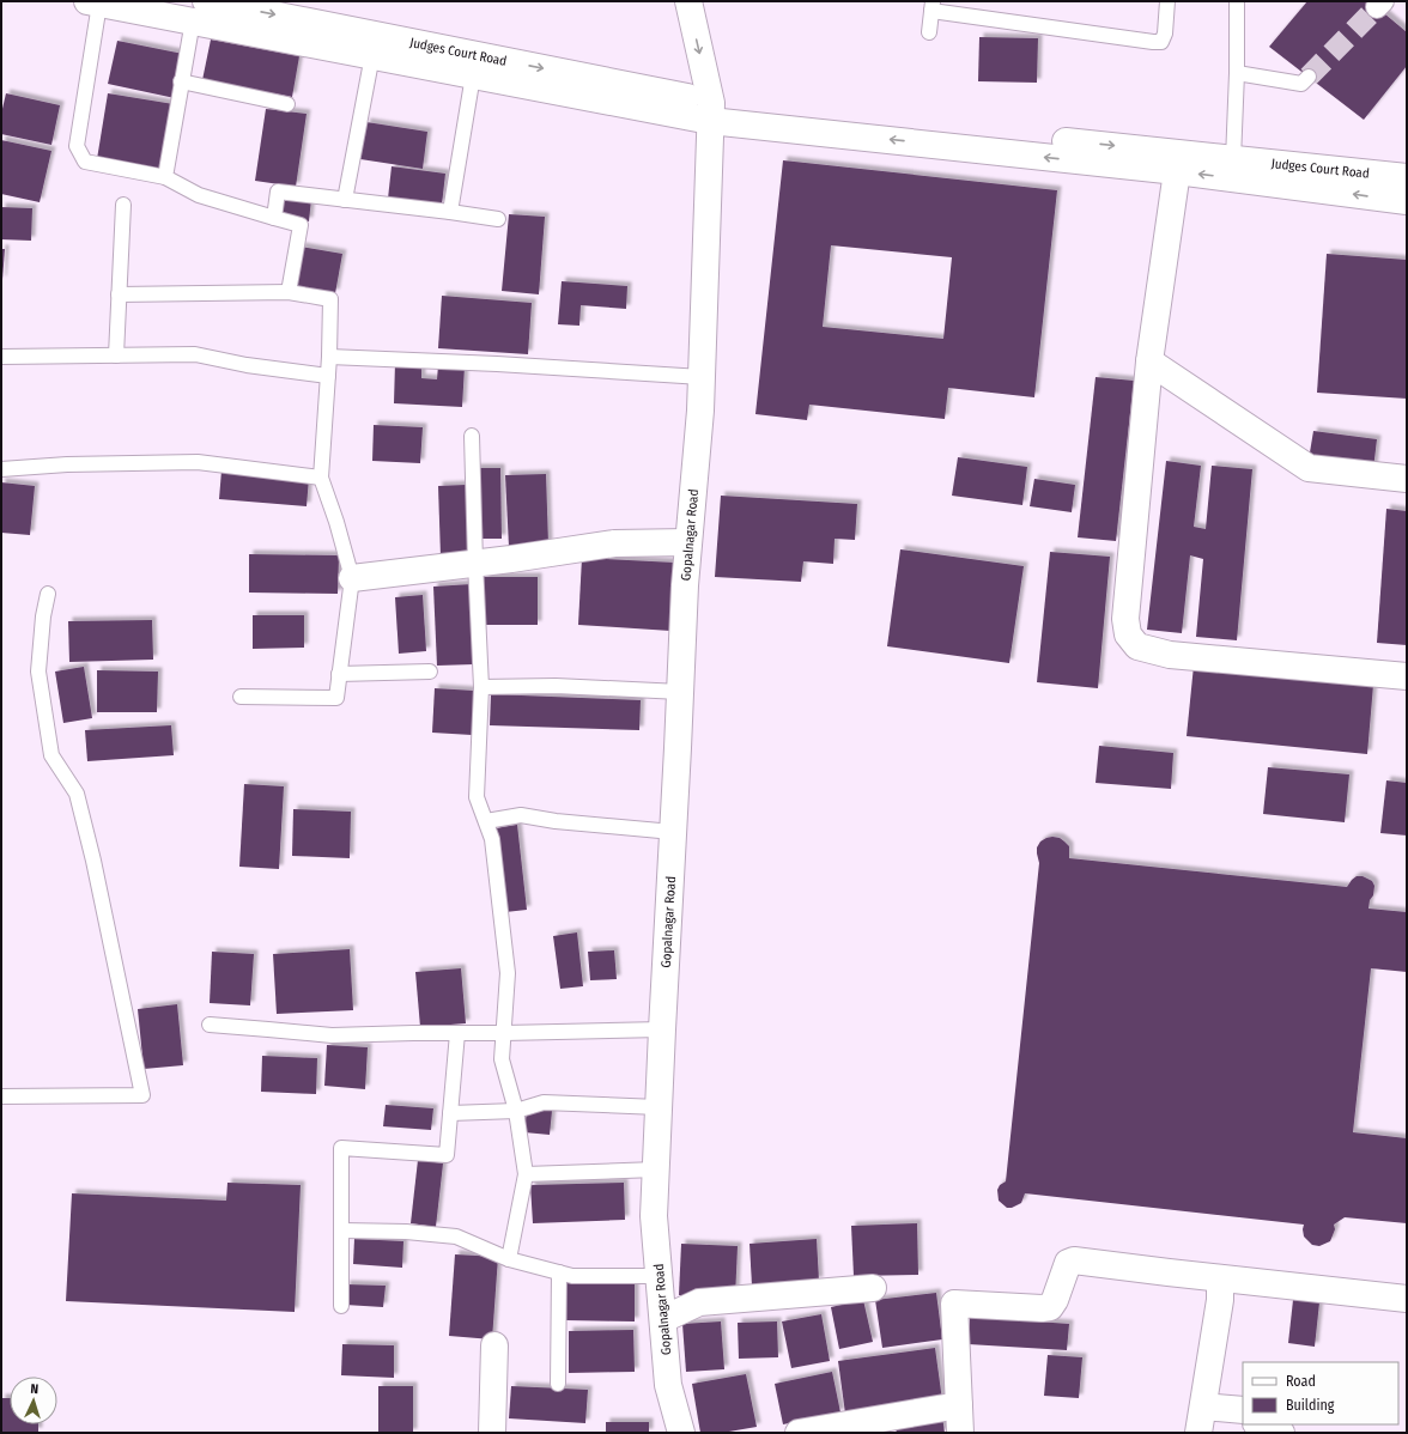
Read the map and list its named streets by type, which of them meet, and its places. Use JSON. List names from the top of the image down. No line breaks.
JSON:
{"streets":{"main road":["Judges Court Road","Gopalnagar Road"]},"crossings":[["Judges Court Road","Gopalnagar Road"]],"legend":["Road","Building"],"north":"top"}
